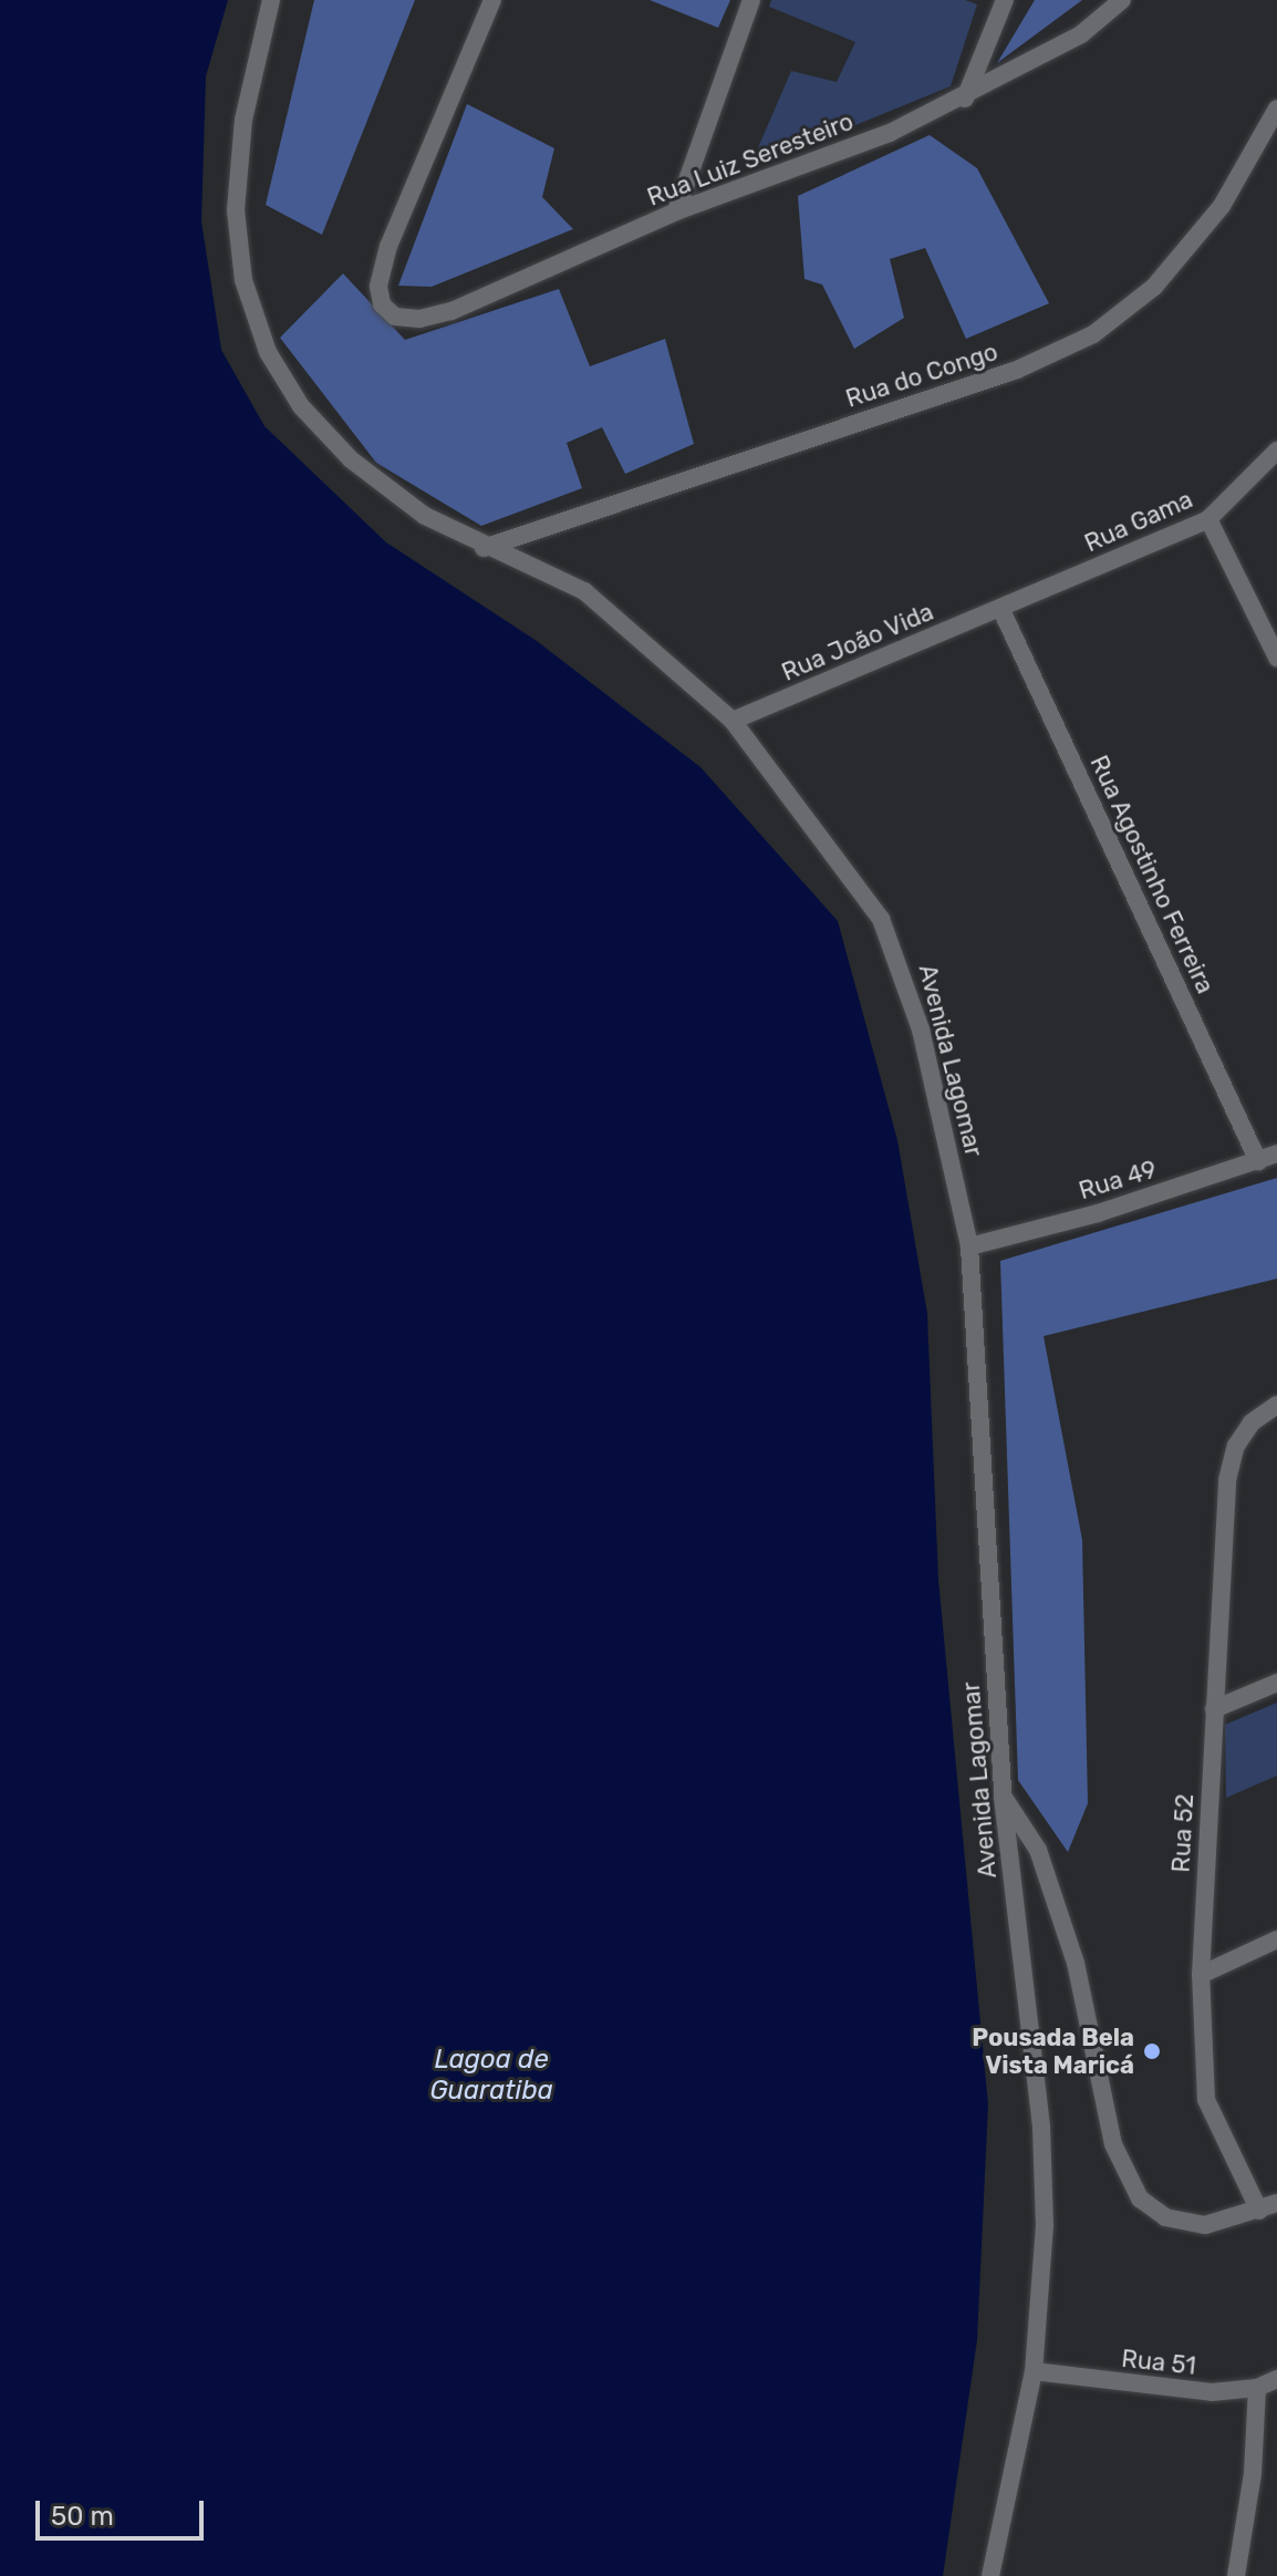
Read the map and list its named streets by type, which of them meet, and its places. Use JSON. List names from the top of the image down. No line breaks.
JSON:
{"streets":{"street":["Rua Luiz Seresteiro","Rua do Congo","Rua Gama","Rua João Vida","Rua Agostinho Ferreira","Avenida Lagomar","Rua 49","Rua 52","Rua 51"]},"crossings":[["Rua do Congo","Avenida Lagomar"],["Rua Gama","Rua João Vida"],["Rua Gama","Rua Agostinho Ferreira"],["Rua João Vida","Rua Agostinho Ferreira"],["Rua João Vida","Avenida Lagomar"],["Rua Agostinho Ferreira","Rua 49"],["Avenida Lagomar","Rua 49"],["Avenida Lagomar","Rua 51"]],"water":["Lagoa de Guaratiba"],"places":["Pousada Bela Vista Maricá"],"scale_bar":"50 m"}
